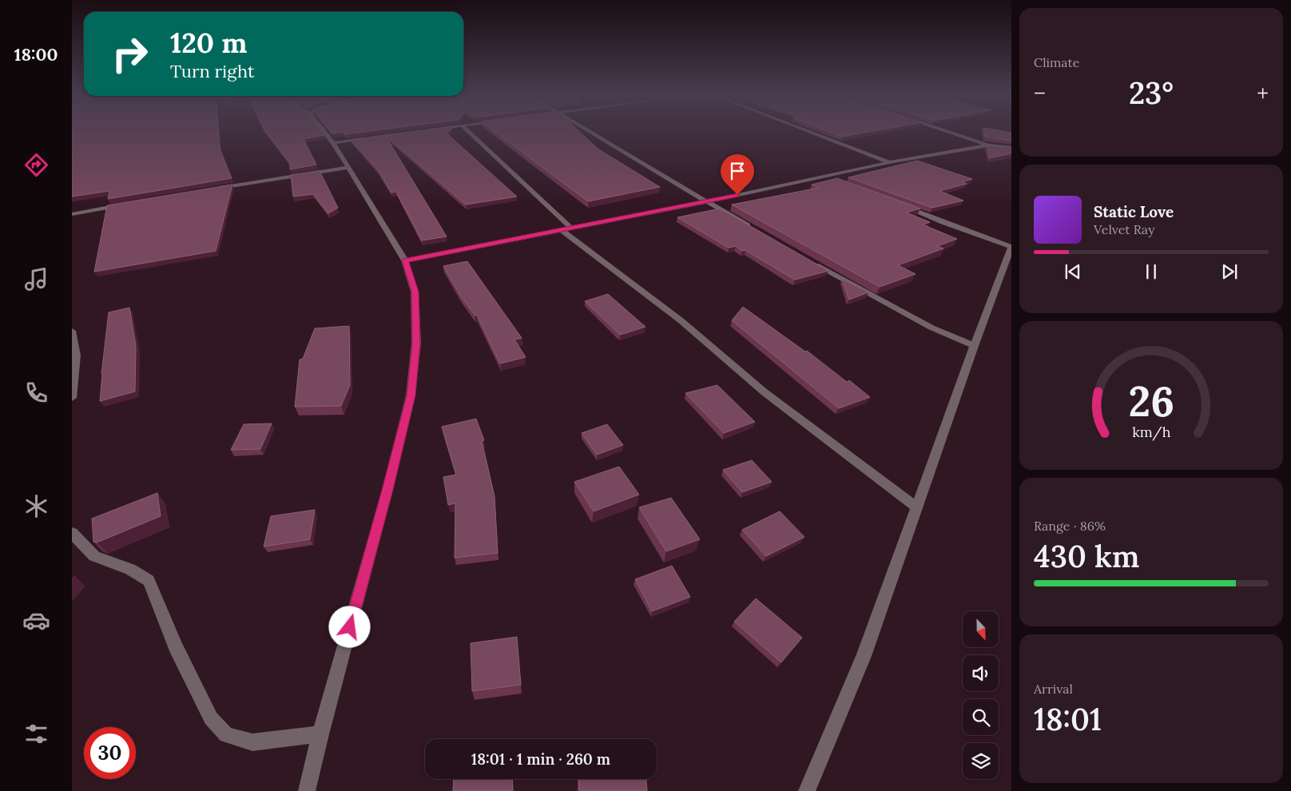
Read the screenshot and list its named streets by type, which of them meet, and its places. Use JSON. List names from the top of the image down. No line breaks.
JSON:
{"north":"bottom","page":{"tabs":"18:00","tile":["Climate",["Range · 86%","430 km"],["Arrival","18:01"]],"turn":["120 m","Turn right"],"heat":["−","23°","+"],"song":["Static Love","Velvet Ray"],"limit":"30","trip":"18:01 · 1 min · 260 m","gauge":["26","km/h"]}}
